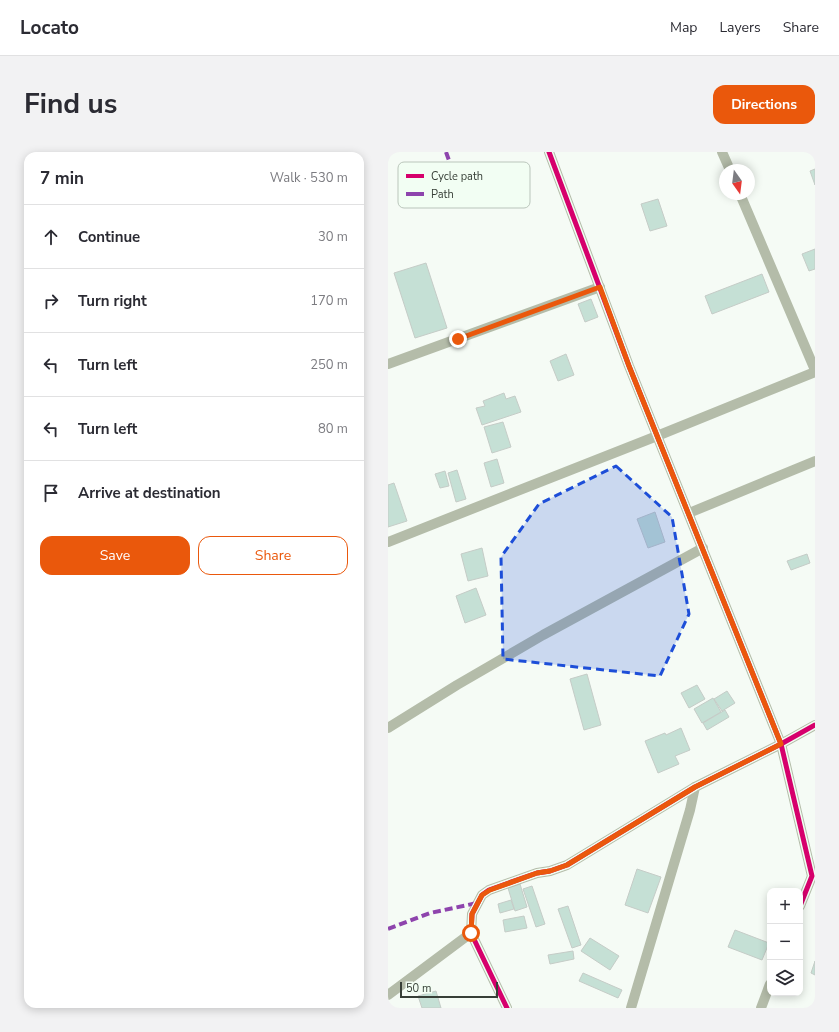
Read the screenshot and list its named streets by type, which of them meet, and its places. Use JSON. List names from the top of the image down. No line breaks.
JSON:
{"legend":["Cycle path","Path"],"scale_bar":"50 m","north":"bottom","page":{"header":"Locato","nav":["Map","Layers","Share"],"title":"Find us","buttons":["Directions",["Save","Share"]],"heading":["7 min","Walk · 530 m"],"list":[["Continue","30 m"],["Turn right","170 m"],["Turn left","250 m"],["Turn left","80 m"],"Arrive at destination"],"map_buttons":["+","−"],"scale":"50 m"}}
